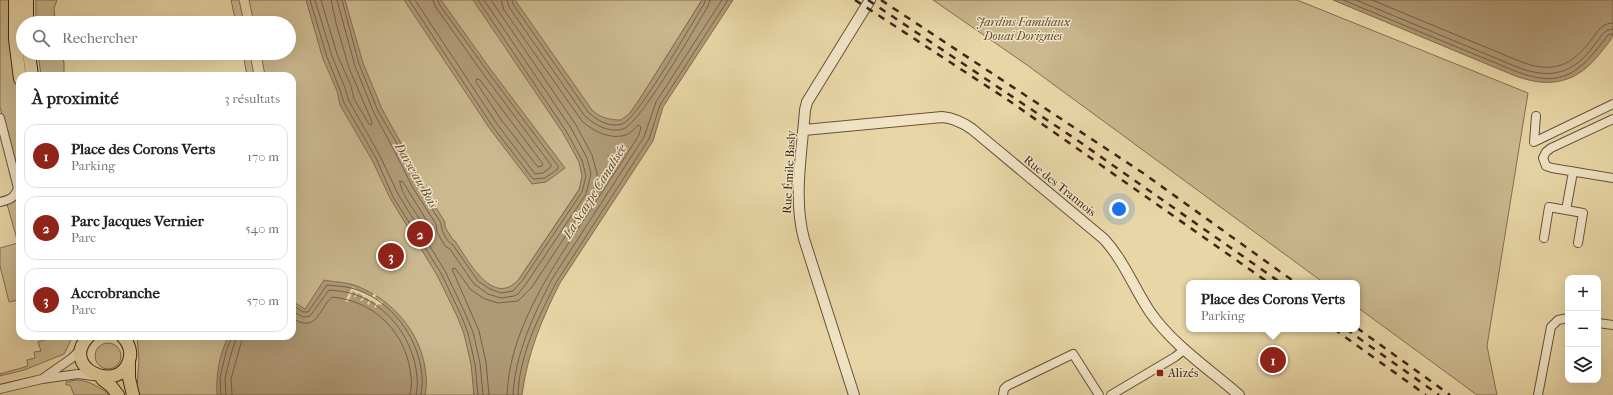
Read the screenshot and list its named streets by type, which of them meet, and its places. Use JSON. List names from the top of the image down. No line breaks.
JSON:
{"streets":{"street":["Rue Émile Basly","Rue des Trannois"]},"crossings":[["Rue Émile Basly","Rue des Trannois"]],"water":["Darse au Bois","La Scarpe Canalisée"],"parks":["Jardins Familiaux Douai Dorignies"],"places":{"transit":["Alizés"]},"page":{"search":"Rechercher","heading":["À proximité","3 résultats"],"list":[{"mark":"1","name":"Place des Corons Verts","note":"Parking","value":"170 m"},{"mark":"2","name":"Parc Jacques Vernier","note":"Parc","value":"540 m"},{"mark":"3","name":"Accrobranche","note":"Parc","value":"570 m"}],"pins":["2","3","1"],"map_buttons":["+","−"],"popup":["Place des Corons Verts","Parking"]}}
